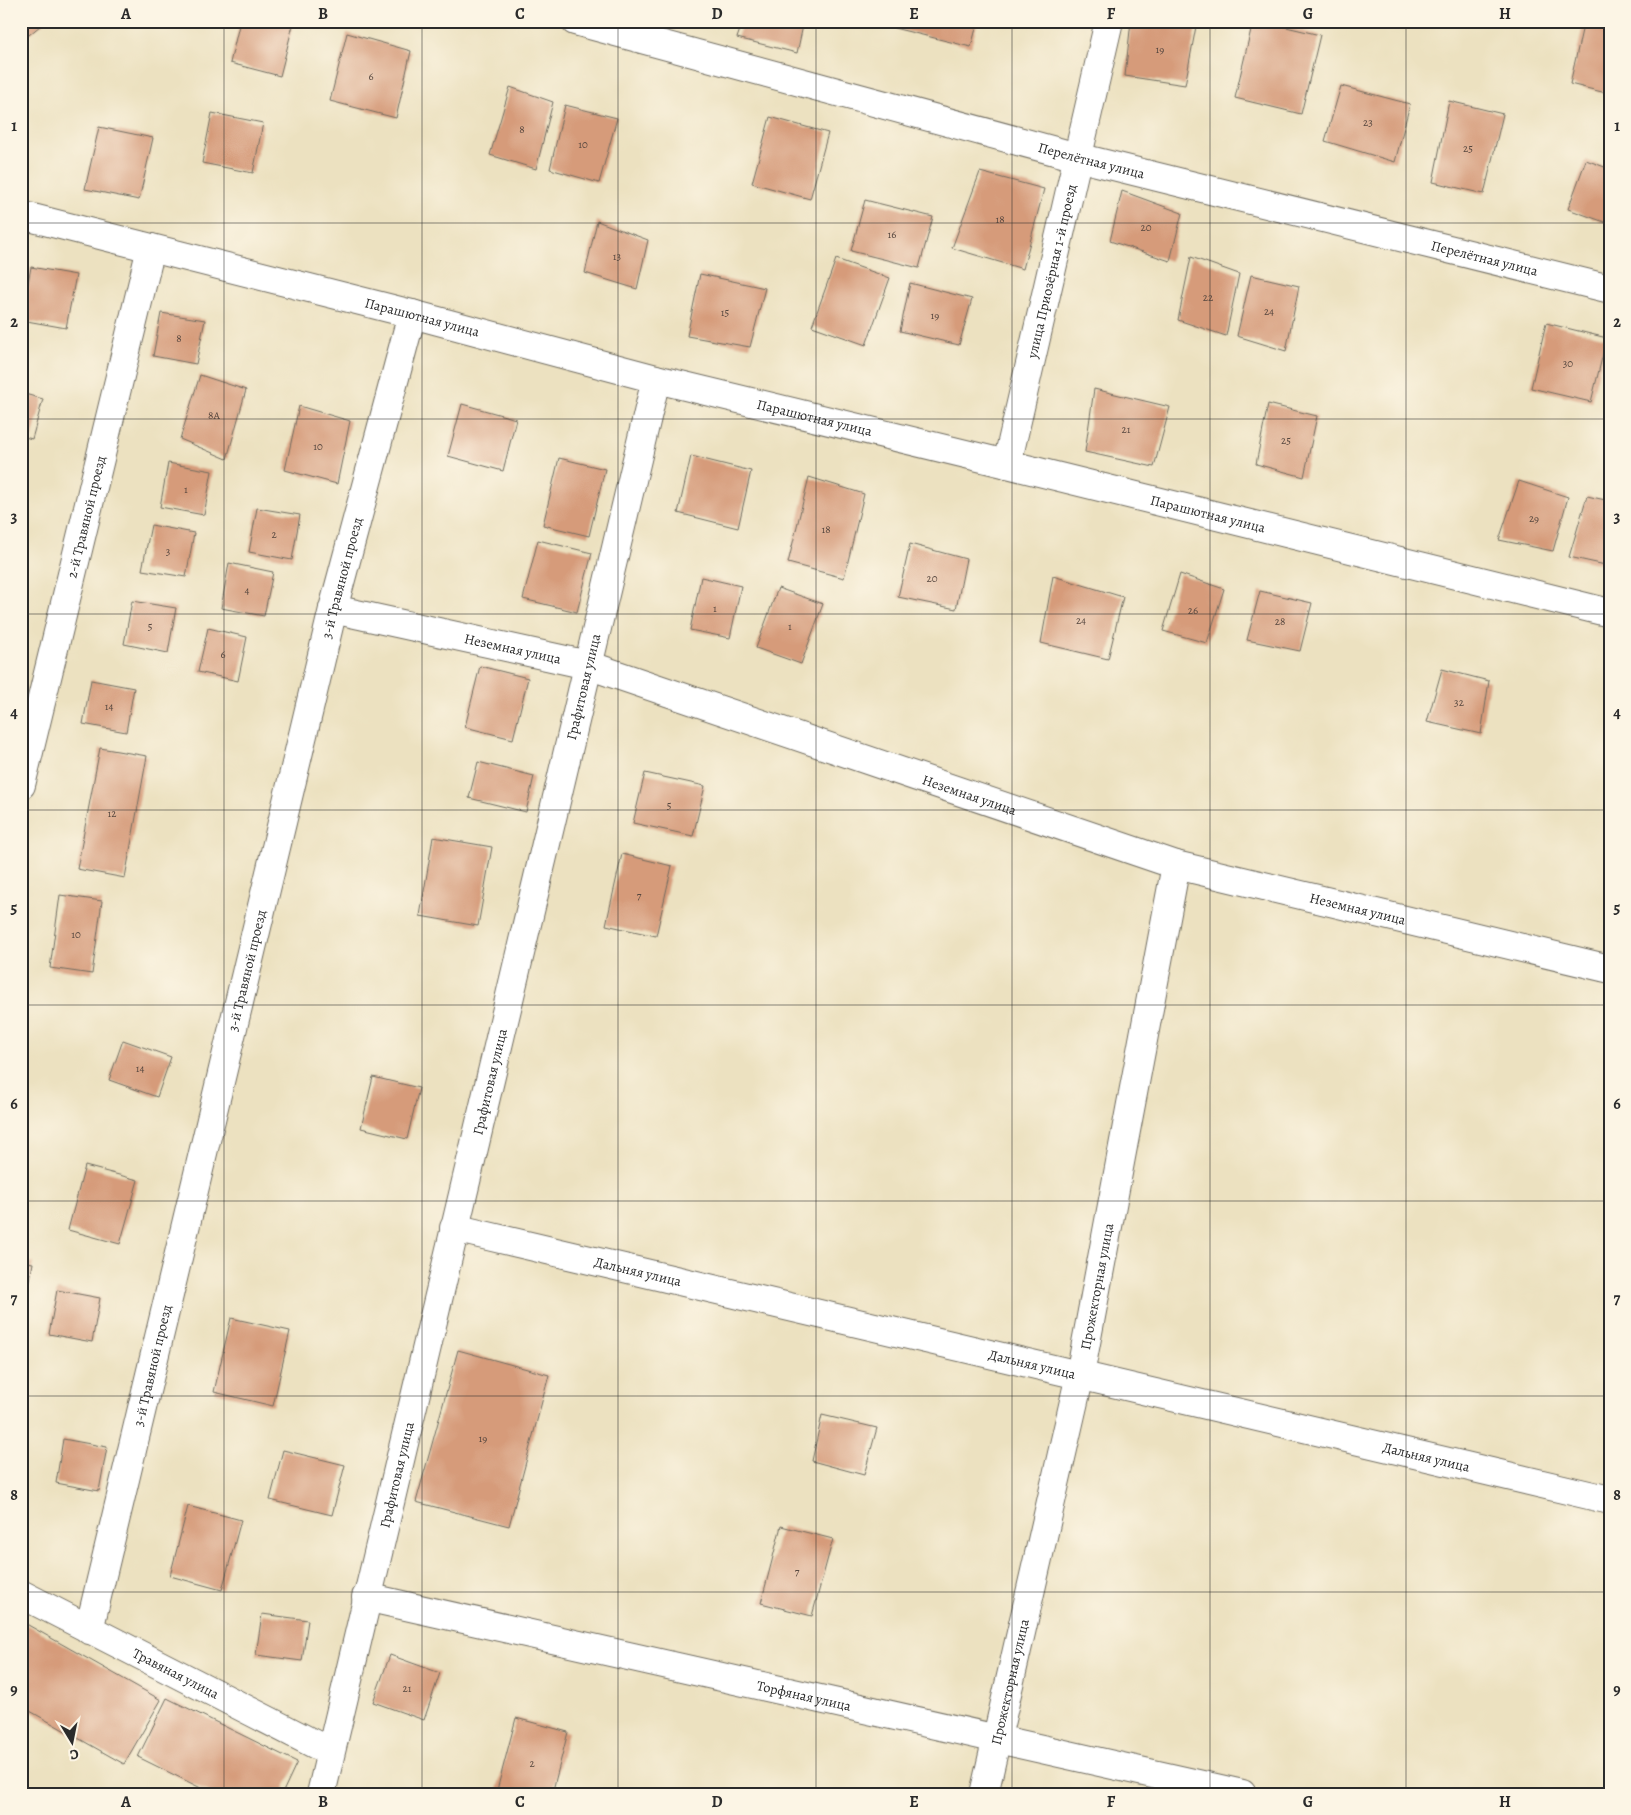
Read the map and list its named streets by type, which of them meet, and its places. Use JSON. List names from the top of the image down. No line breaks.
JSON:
{"streets":{"street":["Перелётная улица","улица Приозёрная 1-й проезд","Парашютная улица","2-й Травяной проезд","3-й Травяной проезд","Неземная улица","Графитовая улица","Дальняя улица","Прожекторная улица","Травяная улица","Торфяная улица"]},"crossings":[["Перелётная улица","улица Приозёрная 1-й проезд"],["улица Приозёрная 1-й проезд","Парашютная улица"],["Парашютная улица","2-й Травяной проезд"],["Парашютная улица","3-й Травяной проезд"],["Парашютная улица","Графитовая улица"],["3-й Травяной проезд","Неземная улица"],["3-й Травяной проезд","Травяная улица"],["Неземная улица","Графитовая улица"],["Неземная улица","Прожекторная улица"],["Графитовая улица","Дальняя улица"],["Графитовая улица","Травяная улица"],["Графитовая улица","Торфяная улица"],["Дальняя улица","Прожекторная улица"],["Прожекторная улица","Торфяная улица"]],"house_numbers":["19","6","23","8","10","25","18","20","16","13","22","24","15","19","8","30","8А","21","25","10","1","29","18","2","3","20","4","1","26","24","28","5","1","6","32","14","5","12","7","10","14","19","7","21","2"],"north":"bottom","grid":{"columns":["A","B","C","D","E","F","G","H"],"rows":["1","2","3","4","5","6","7","8","9"]}}
